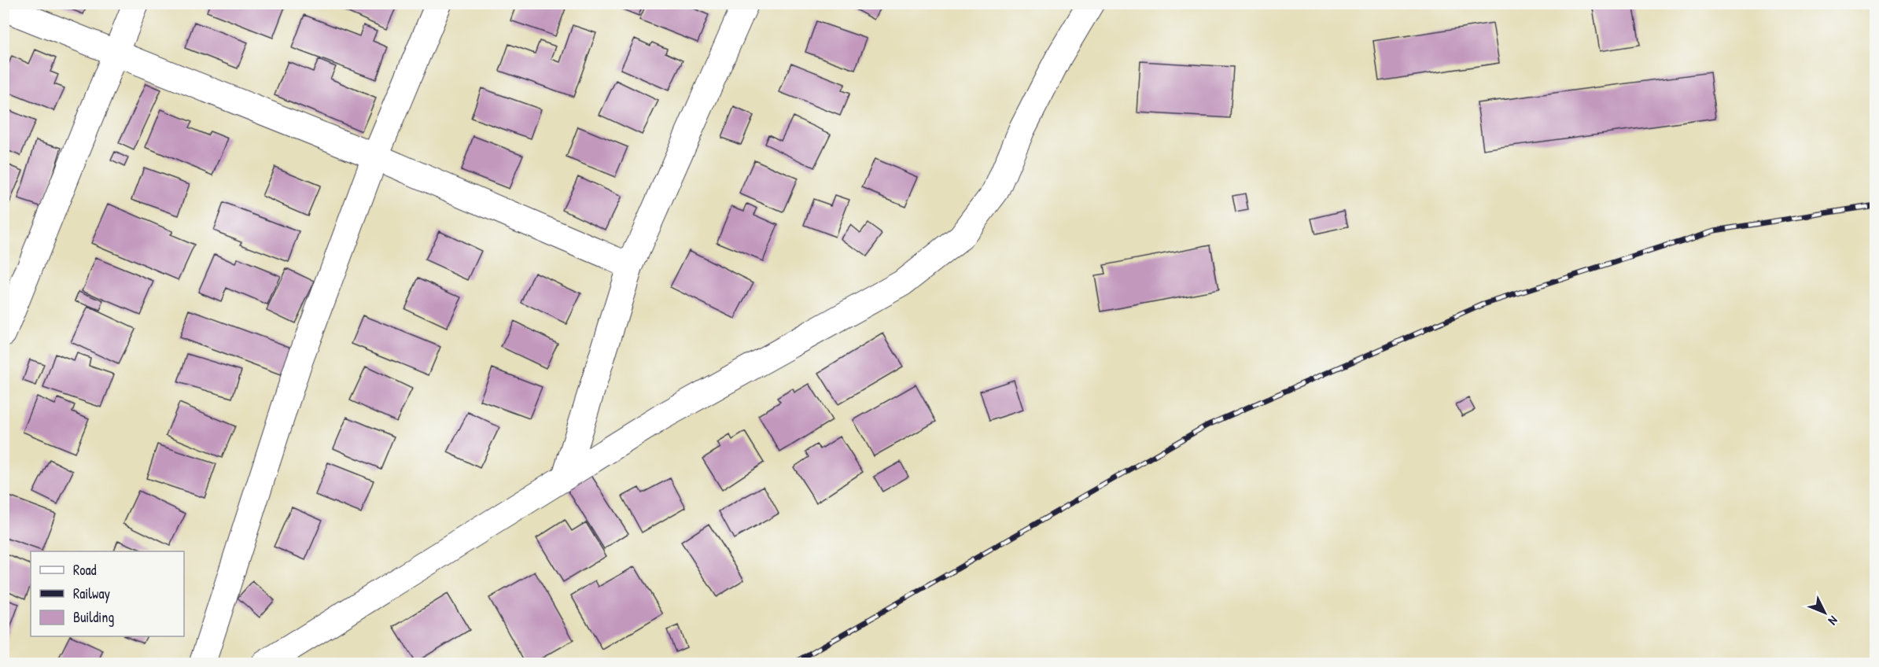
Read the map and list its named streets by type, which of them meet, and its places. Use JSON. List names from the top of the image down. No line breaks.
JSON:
{"legend":["Road","Railway","Building"],"north":"bottom right"}
